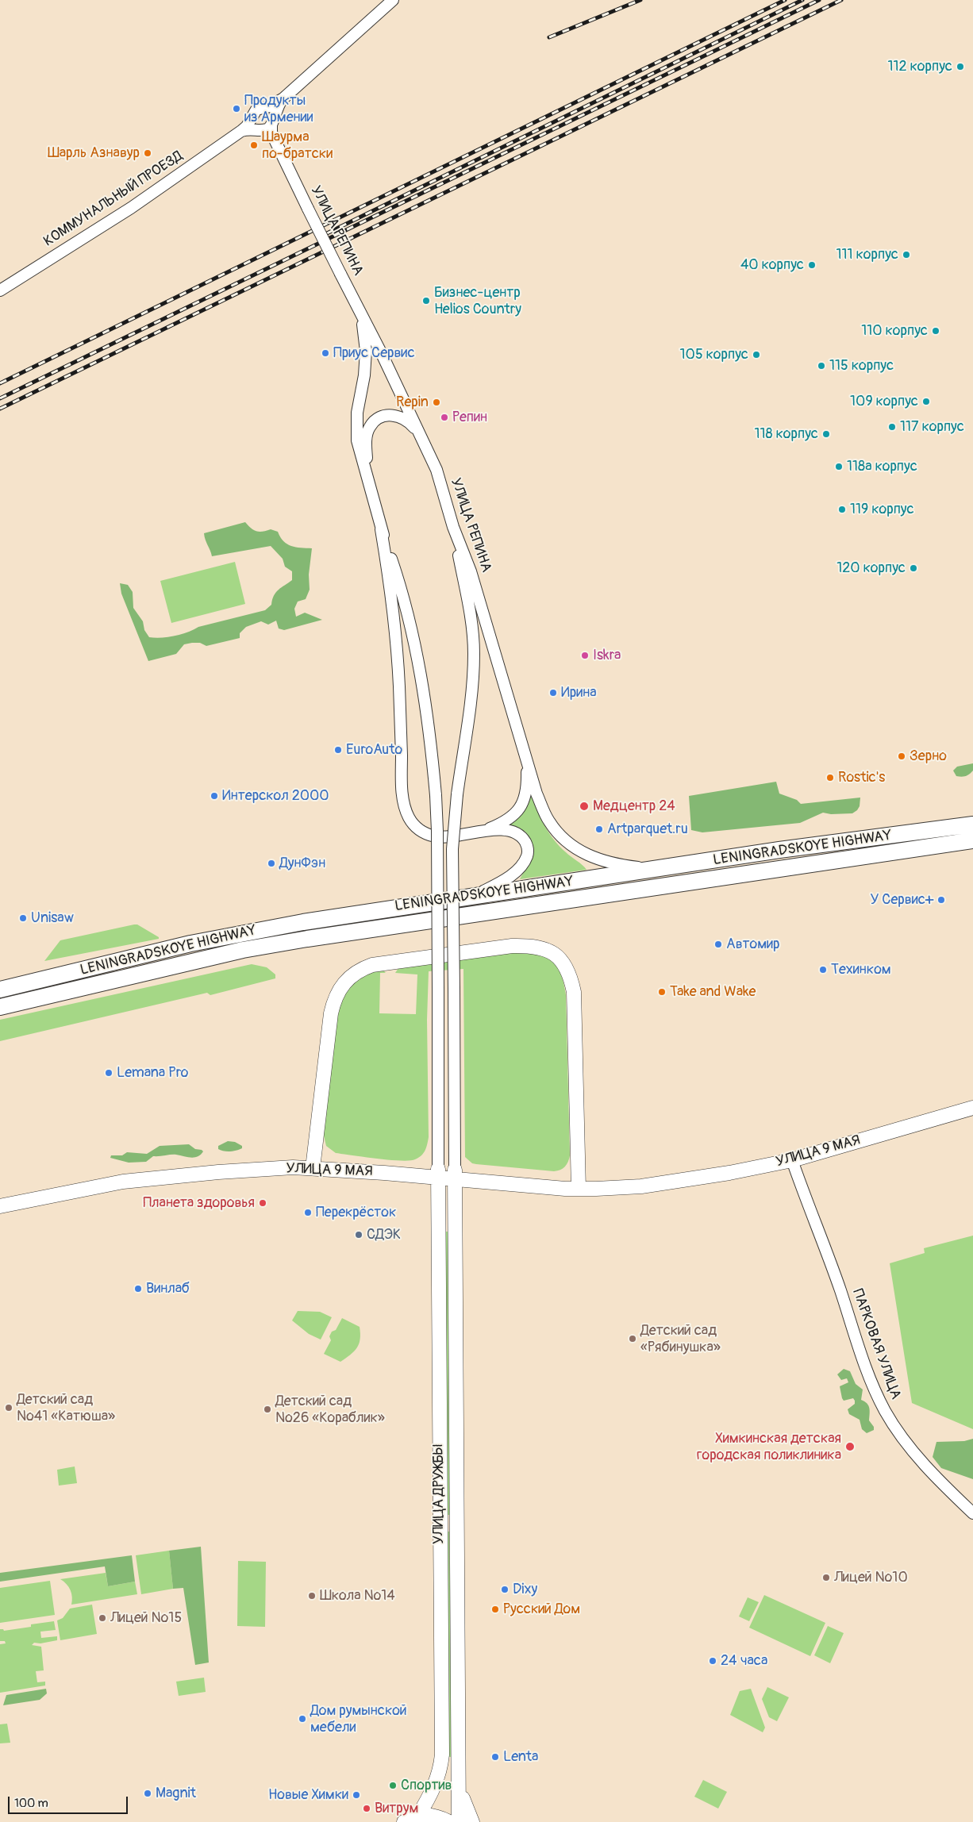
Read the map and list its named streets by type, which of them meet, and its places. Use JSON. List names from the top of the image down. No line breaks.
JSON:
{"streets":{"highway":["LENINGRADSKOYE HIGHWAY"],"main road":["УЛИЦА 9 МАЯ","УЛИЦА ДРУЖБЫ"],"street":["КОММУНАЛЬНЫЙ ПРОЕЗД","УЛИЦА РЕПИНА","ПАРКОВАЯ УЛИЦА"]},"crossings":[["УЛИЦА РЕПИНА","LENINGRADSKOYE HIGHWAY"],["УЛИЦА 9 МАЯ","ПАРКОВАЯ УЛИЦА"],["УЛИЦА 9 МАЯ","УЛИЦА ДРУЖБЫ"]],"places":["112 корпус","Продукты из Армении","Шаурма по-братски","Шарль Азнавур","111 корпус","40 корпус","Бизнес-центр Helios Country","110 корпус","Приус Сервис","105 корпус","115 корпус","109 корпус","Repin","Репин","117 корпус","118 корпус","118а корпус","119 корпус","120 корпус","Iskra","Ирина","EuroAuto","Зерно","Rostic's","Интерскол 2000","Медцентр 24","Artparquet.ru","ДунФэн","У Сервис+","Unisaw","Автомир","Техинком","Take and Wake","Lemana Pro","Планета здоровья","Перекрёсток","СДЭК","Винлаб","Детский сад «Рябинушка»","Детский сад №41 «Катюша»","Детский сад №26 «Кораблик»","Химкинская детская городская поликлиника","Лицей №10","Dixy","Школа №14","Русский Дом","Лицей №15","24 часа","Дом румынской мебели","Lenta","Спортив","Magnit","Новые Химки","Витрум"],"scale_bar":"100 m"}
